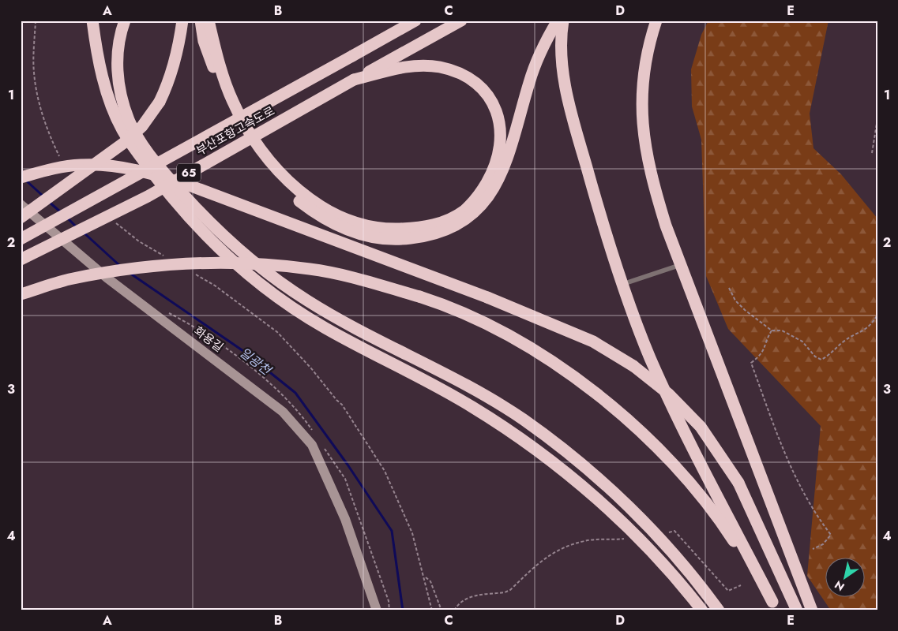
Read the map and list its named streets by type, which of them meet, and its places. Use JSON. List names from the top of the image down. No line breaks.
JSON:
{"streets":{"highway":["부산포항고속도로","65"],"main road":["화용길"]},"water":["일광천"],"north":"bottom left","grid":{"columns":["A","B","C","D","E"],"rows":["1","2","3","4"]}}
